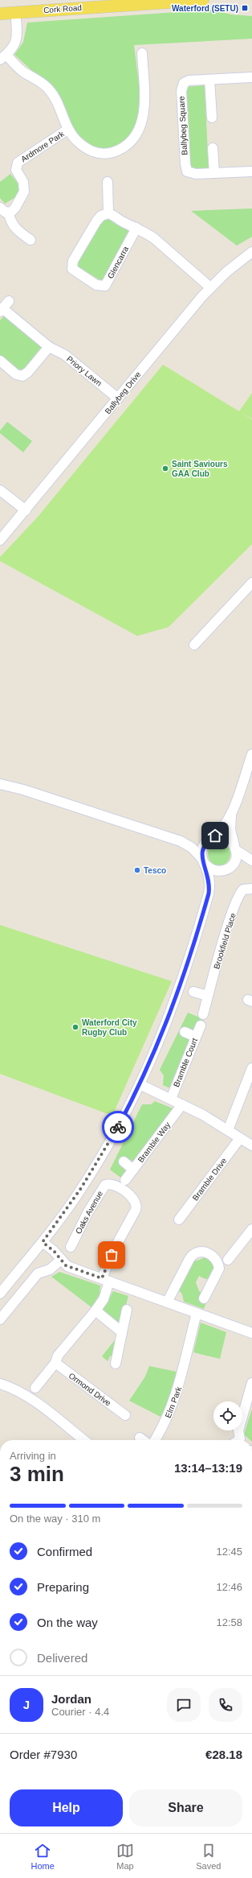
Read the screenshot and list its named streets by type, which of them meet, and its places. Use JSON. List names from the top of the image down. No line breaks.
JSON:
{"streets":{"main road":["Cork Road"],"street":["Ballybeg Square","Ardmore Park","Glencarra","Priory Lawn","Ballybeg Drive","Brookfield Place","Bramble Court","Bramble Way","Bramble Drive","Oaks Avenue","Ormond Drive","Elm Park"]},"crossings":[["Priory Lawn","Ballybeg Drive"]],"places":{"transit":["Waterford (SETU)"],"other":["Saint Saviours GAA Club","Tesco","Waterford City Rugby Club"]},"page":{"heading":["3 min","Arriving in","13:14–13:19"],"panel":["Jordan","Courier · 4.4","Order #7930","€28.18"],"bar":"On the way · 310 m","list":[["Confirmed","12:45"],["Preparing","12:46"],["On the way","12:58"],"Delivered"],"round":"J","buttons":["Help","Share"],"tabs":["Home","Map","Saved"]}}
